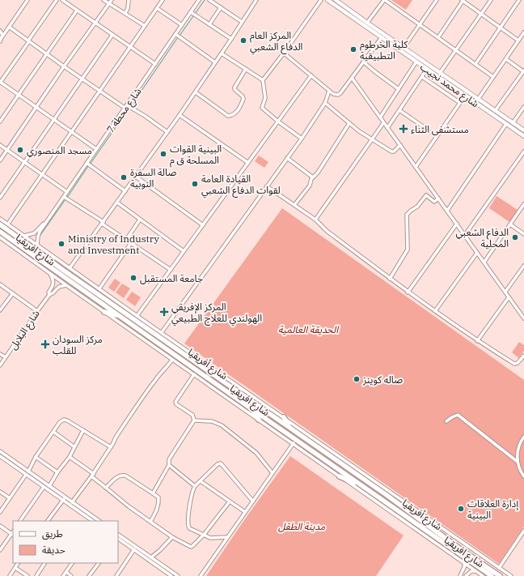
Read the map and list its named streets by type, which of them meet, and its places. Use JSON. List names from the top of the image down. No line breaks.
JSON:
{"streets":{"highway":["شارع افريقيا"],"main road":["شارع محمد نجيب"],"street":["شارع محطة 7","شارع البلابل","شارع أفريقيا"]},"crossings":[["شارع افريقيا","شارع أفريقيا"],["شارع البلابل","شارع أفريقيا"]],"parks":["الحديقة العالمية","مدينة الطفل"],"places":{"other":["المركز العام الدفاع الشعبي","كلية الخرطوم التطبيقية","مسجد المنصوري","البينية القوات المسلحة ق م","صالة السفرة النوبية","القيادة العامة لقوات الدفاع الشعبي","الدفاع الشعبي المحلية","Ministry of Industry and Investment","جامعة المستقبل","صاله كوينز","إدارة العلاقات البينية"],"health":["مستشفى الثناء","المركز الإفريقي الهولندي للعلاج الطبيعي","مركز السودان للقلب"]},"legend":["طريق","حديقة"]}
